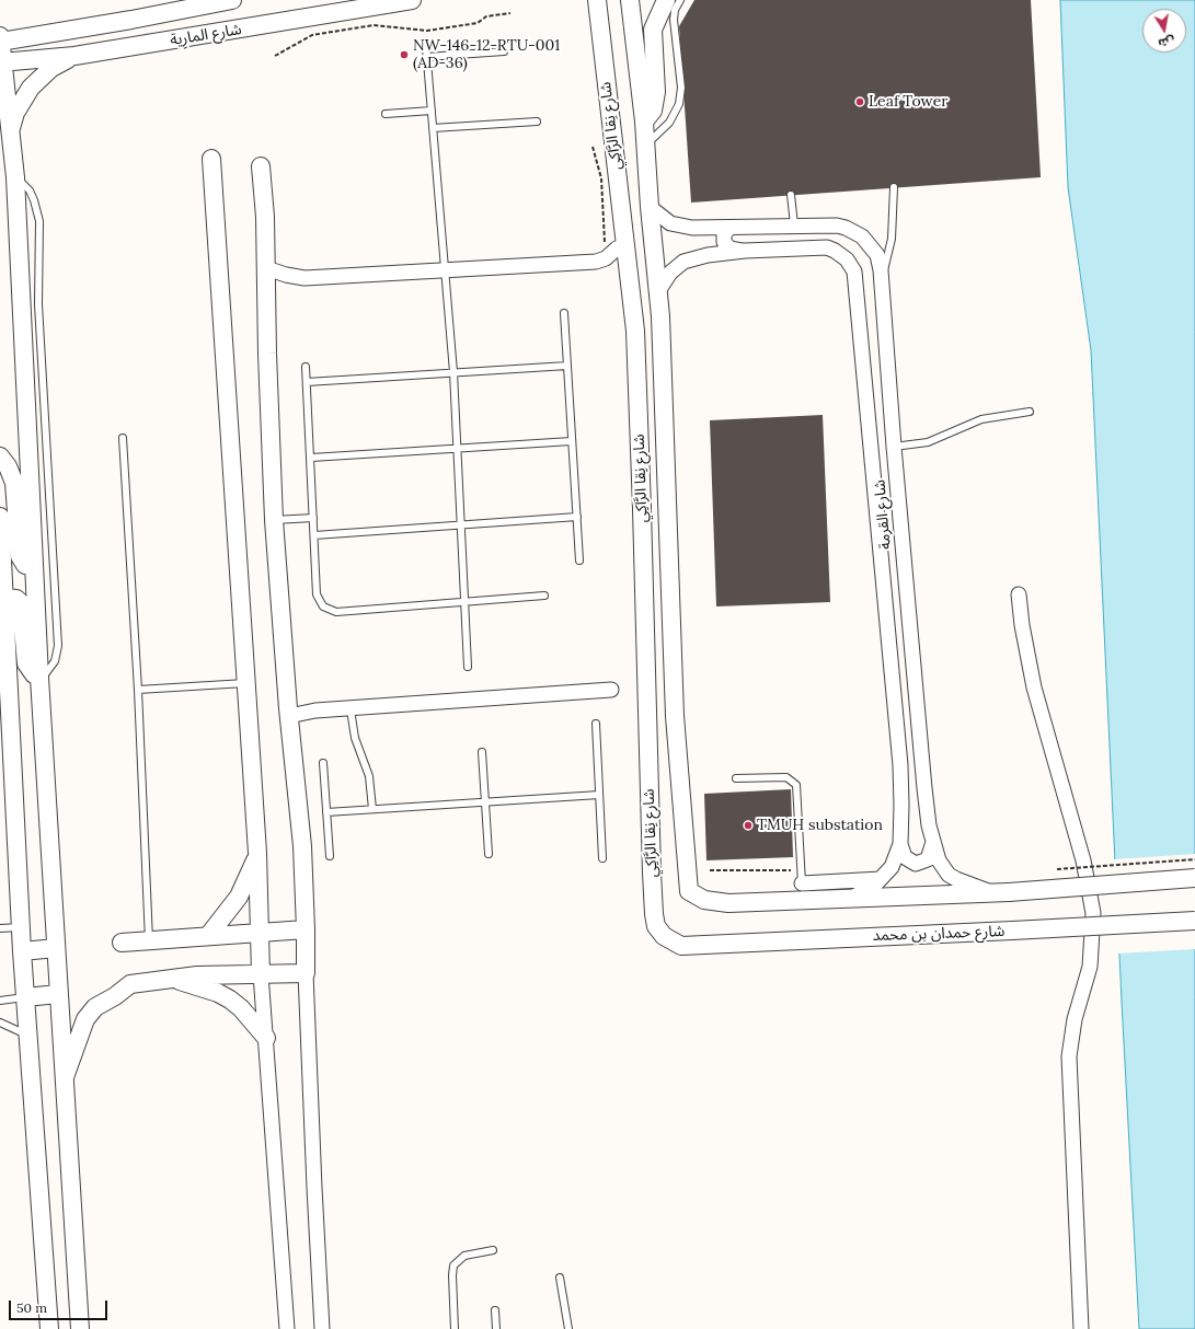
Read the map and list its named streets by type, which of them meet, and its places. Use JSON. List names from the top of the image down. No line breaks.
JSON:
{"streets":{"street":["شارع المارِية","شارع نِقا الرَّاكِي","شارع القرمة","شارع حمدان بن محمد"]},"crossings":[["شارع نِقا الرَّاكِي","شارع القرمة"],["شارع نِقا الرَّاكِي","شارع حمدان بن محمد"]],"places":["NW-146-12-RTU-001 (AD-36)","Leaf Tower","TMUH substation"],"scale_bar":"50 m","north":"bottom"}
